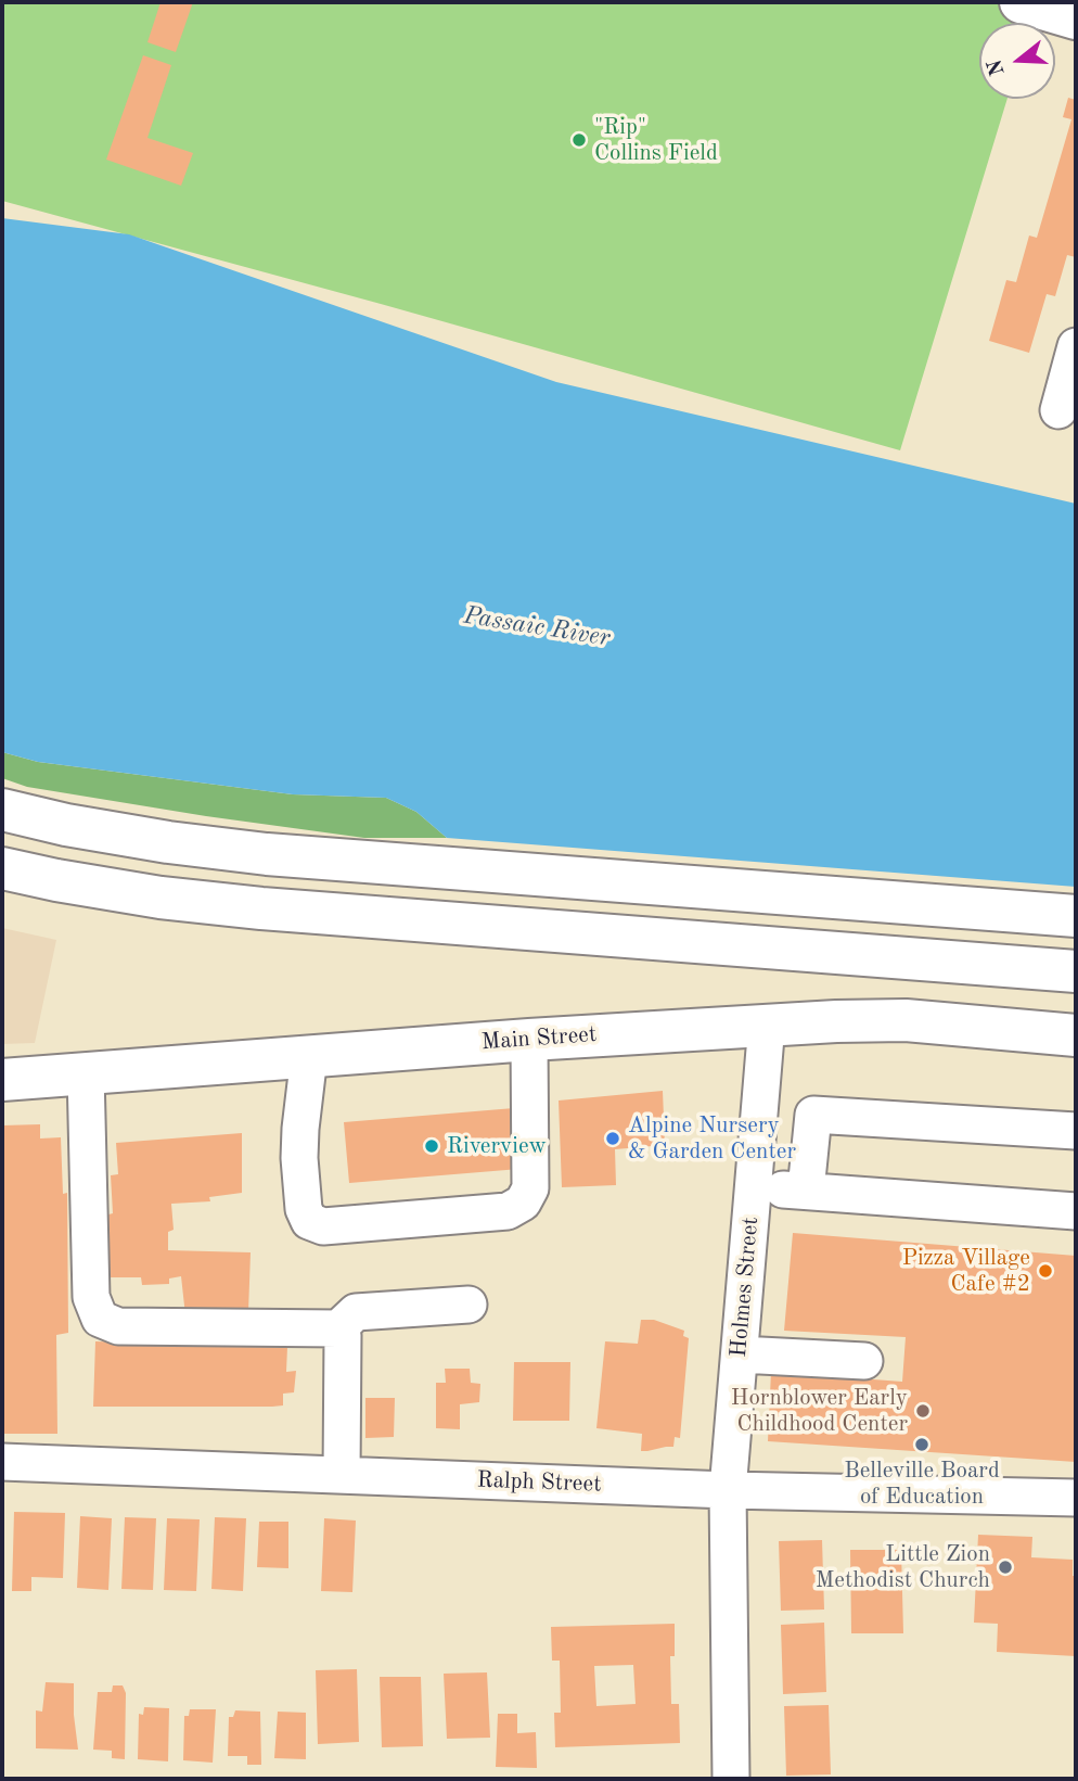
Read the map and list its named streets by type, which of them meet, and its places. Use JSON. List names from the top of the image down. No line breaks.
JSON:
{"streets":{"main road":["Main Street"],"street":["Holmes Street","Ralph Street"]},"crossings":[["Main Street","Holmes Street"],["Holmes Street","Ralph Street"]],"water":["Passaic River"],"places":["\"Rip\" Collins Field","Alpine Nursery & Garden Center","Riverview","Pizza Village Cafe #2","Hornblower Early Childhood Center","Belleville Board of Education","Little Zion Methodist Church"],"north":"left"}
